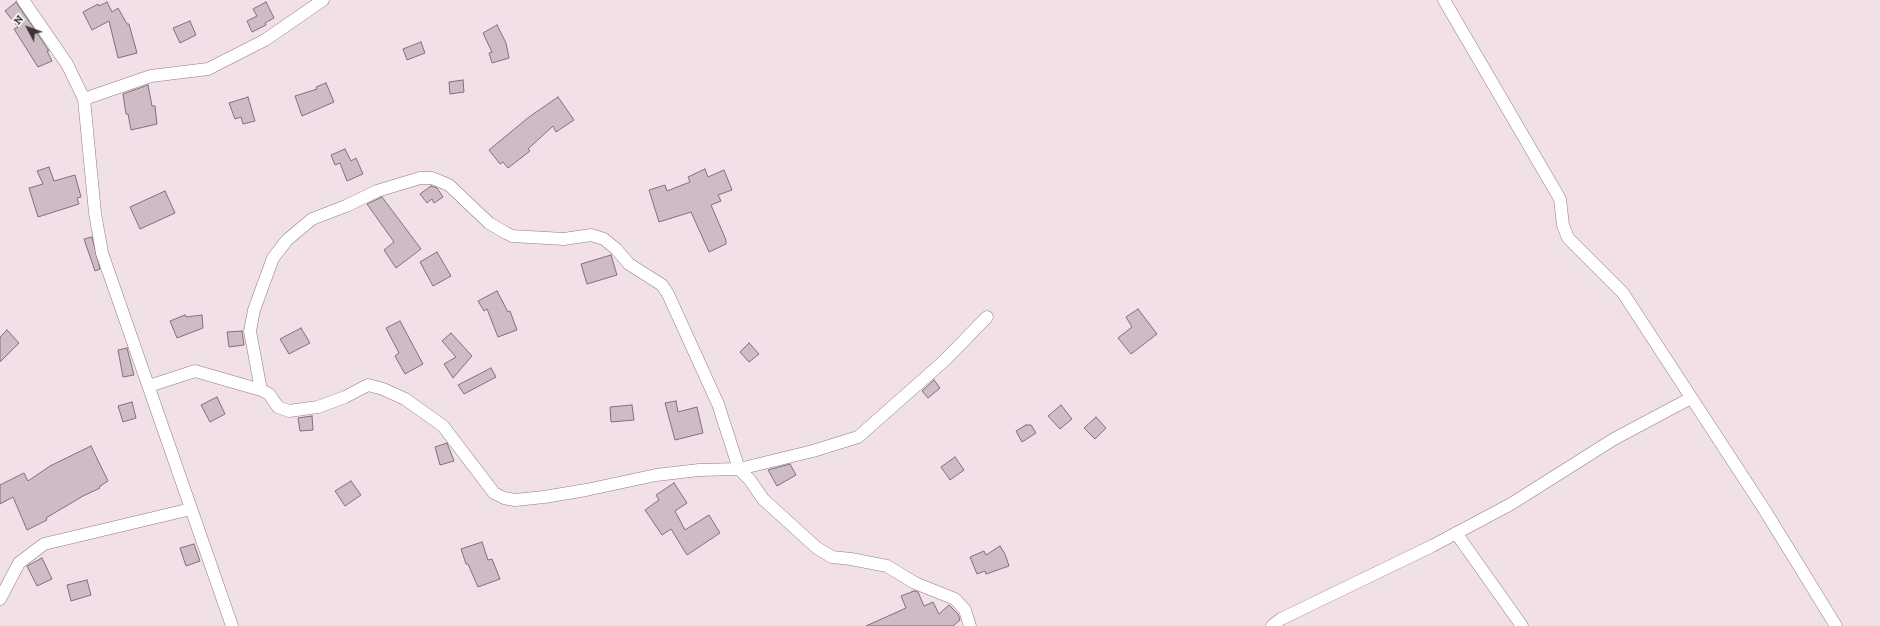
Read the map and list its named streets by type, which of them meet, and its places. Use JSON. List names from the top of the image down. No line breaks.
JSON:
{"north":"top left"}
